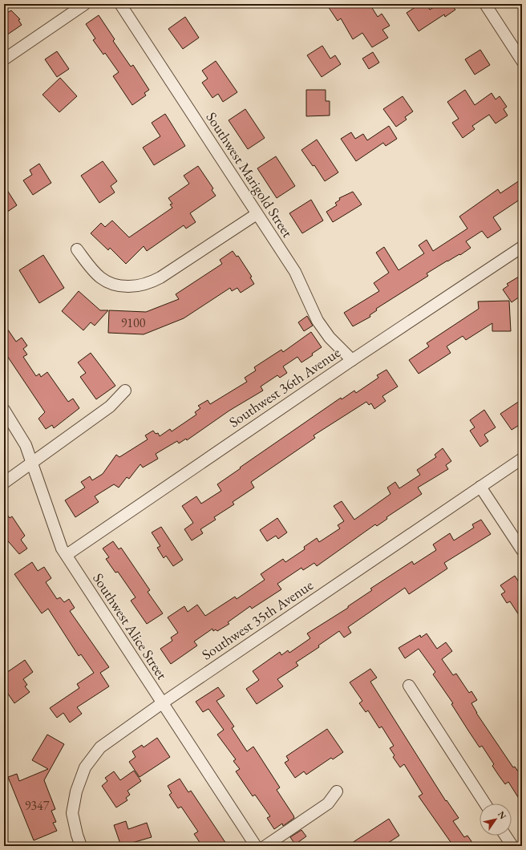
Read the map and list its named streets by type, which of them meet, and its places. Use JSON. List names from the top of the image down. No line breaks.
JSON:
{"streets":{"street":["Southwest Marigold Street","Southwest 36th Avenue","Southwest 35th Avenue","Southwest Alice Street"]},"crossings":[["Southwest Marigold Street","Southwest 36th Avenue"],["Southwest 36th Avenue","Southwest Alice Street"],["Southwest 35th Avenue","Southwest Alice Street"]],"house_numbers":["9100","9347"],"north":"top right"}
